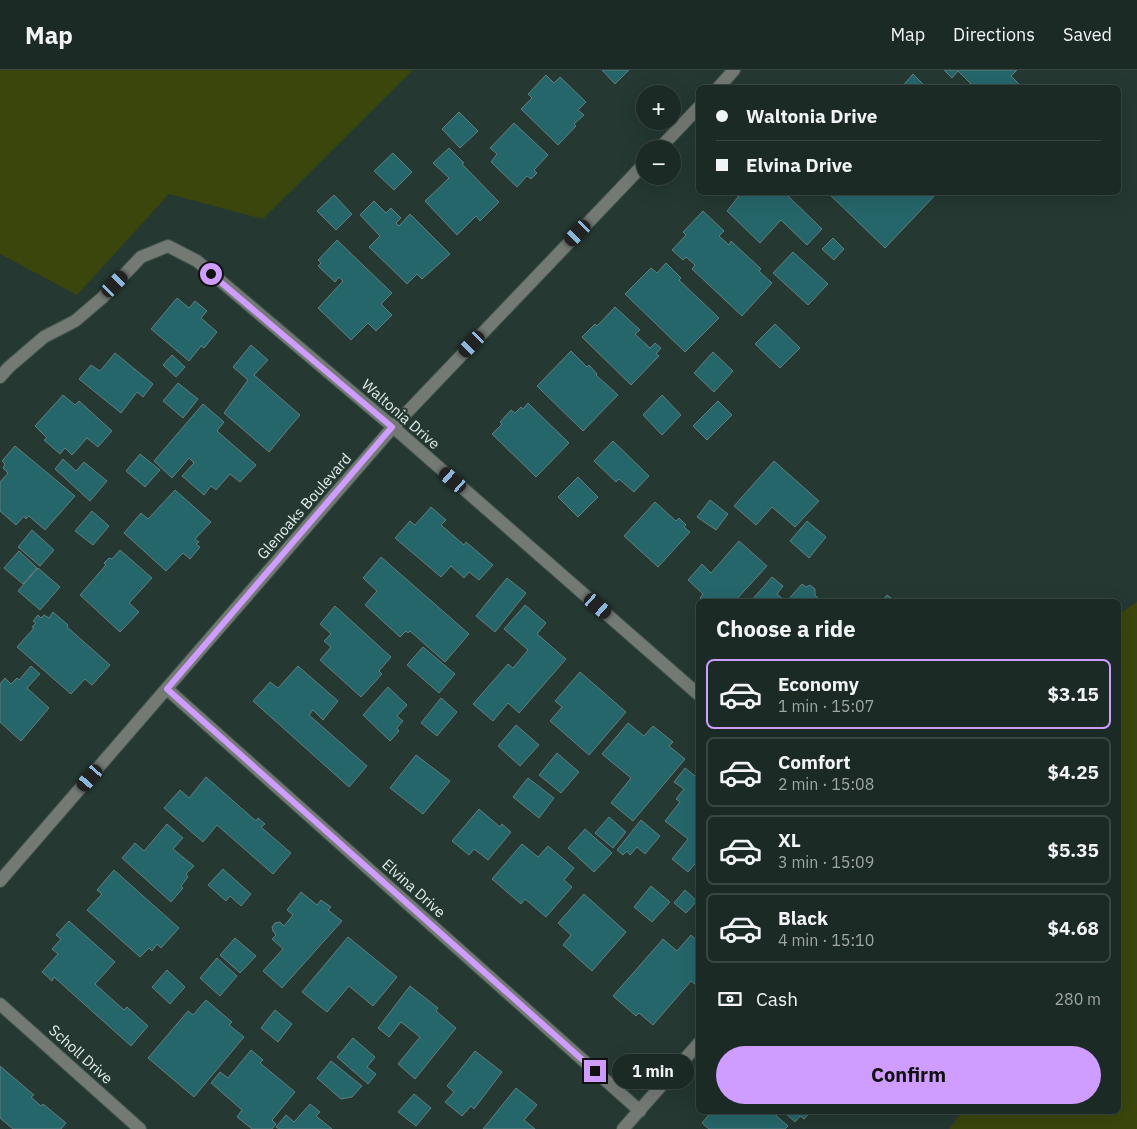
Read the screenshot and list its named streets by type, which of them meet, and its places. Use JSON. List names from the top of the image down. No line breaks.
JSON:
{"streets":{"street":["Waltonia Drive","Glenoaks Boulevard","Elvina Drive","Scholl Drive"]},"crossings":[["Waltonia Drive","Glenoaks Boulevard"],["Glenoaks Boulevard","Elvina Drive"]],"page":{"header":"Map","nav":["Map","Directions","Saved"],"map_buttons":["+","−"],"banner":["Waltonia Drive","Elvina Drive"],"heading":"Choose a ride","list":[{"name":"Economy","note":"1 min · 15:07","value":"$3.15"},{"name":"Comfort","note":"2 min · 15:08","value":"$4.25"},{"name":"XL","note":"3 min · 15:09","value":"$5.35"},{"name":"Black","note":"4 min · 15:10","value":"$4.68"}],"pay":["Cash","280 m"],"buttons":"Confirm","bubble":"1 min"}}
